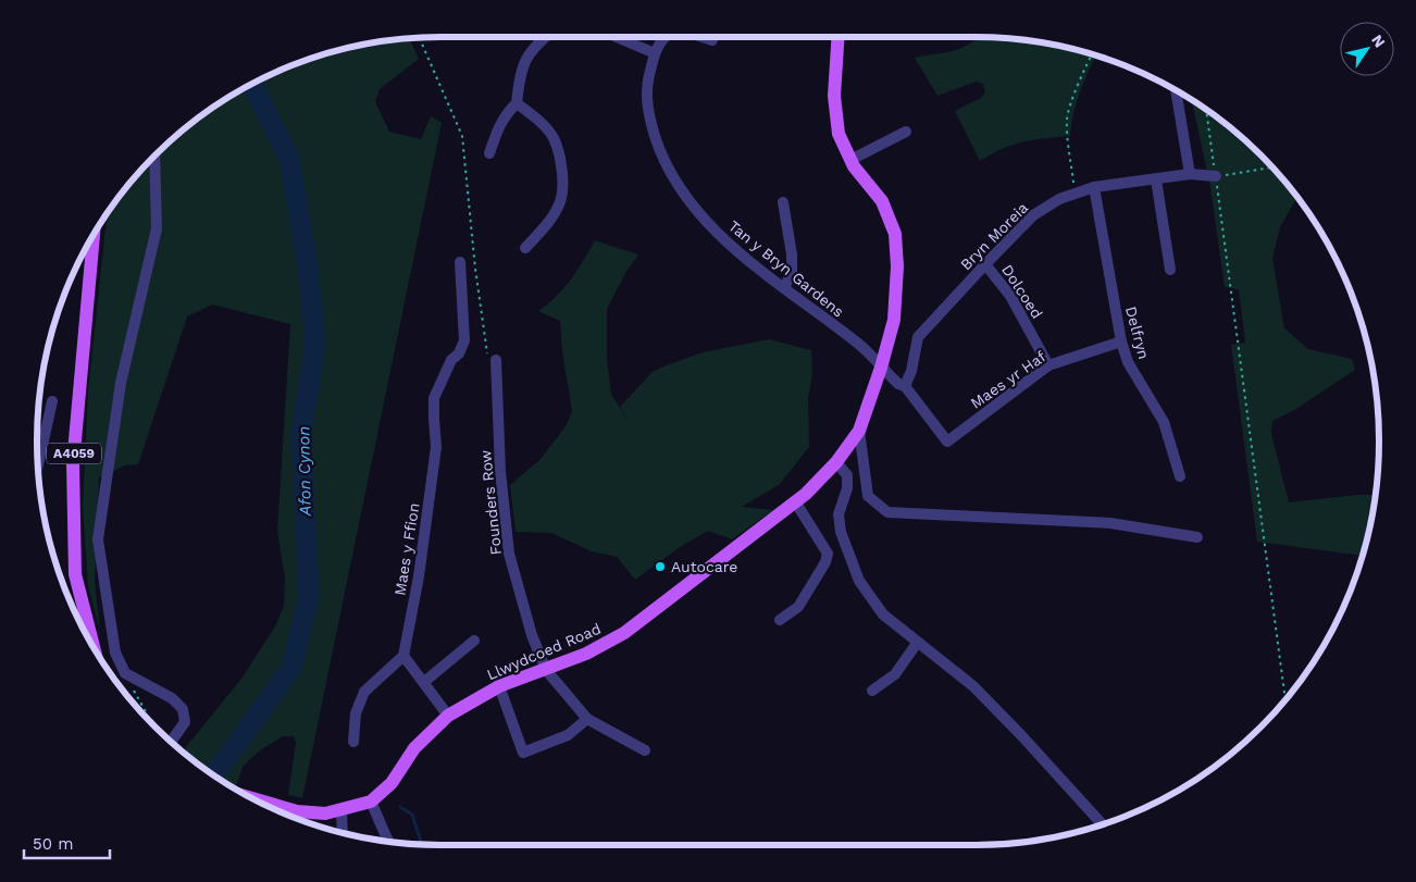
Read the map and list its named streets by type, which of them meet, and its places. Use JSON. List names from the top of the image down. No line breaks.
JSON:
{"streets":{"main road":["A4059","Llwydcoed Road"],"street":["Bryn Moreia","Tan y Bryn Gardens","Dolcoed","Delfryn","Maes yr Haf","Founders Row","Maes y Ffion"]},"crossings":[["Bryn Moreia","Dolcoed"],["Bryn Moreia","Delfryn"],["Bryn Moreia","Maes yr Haf"],["Tan y Bryn Gardens","Llwydcoed Road"],["Dolcoed","Maes yr Haf"],["Delfryn","Maes yr Haf"],["Founders Row","Llwydcoed Road"]],"water":["Afon Cynon"],"places":["Autocare"],"scale_bar":"50 m","north":"top right"}
